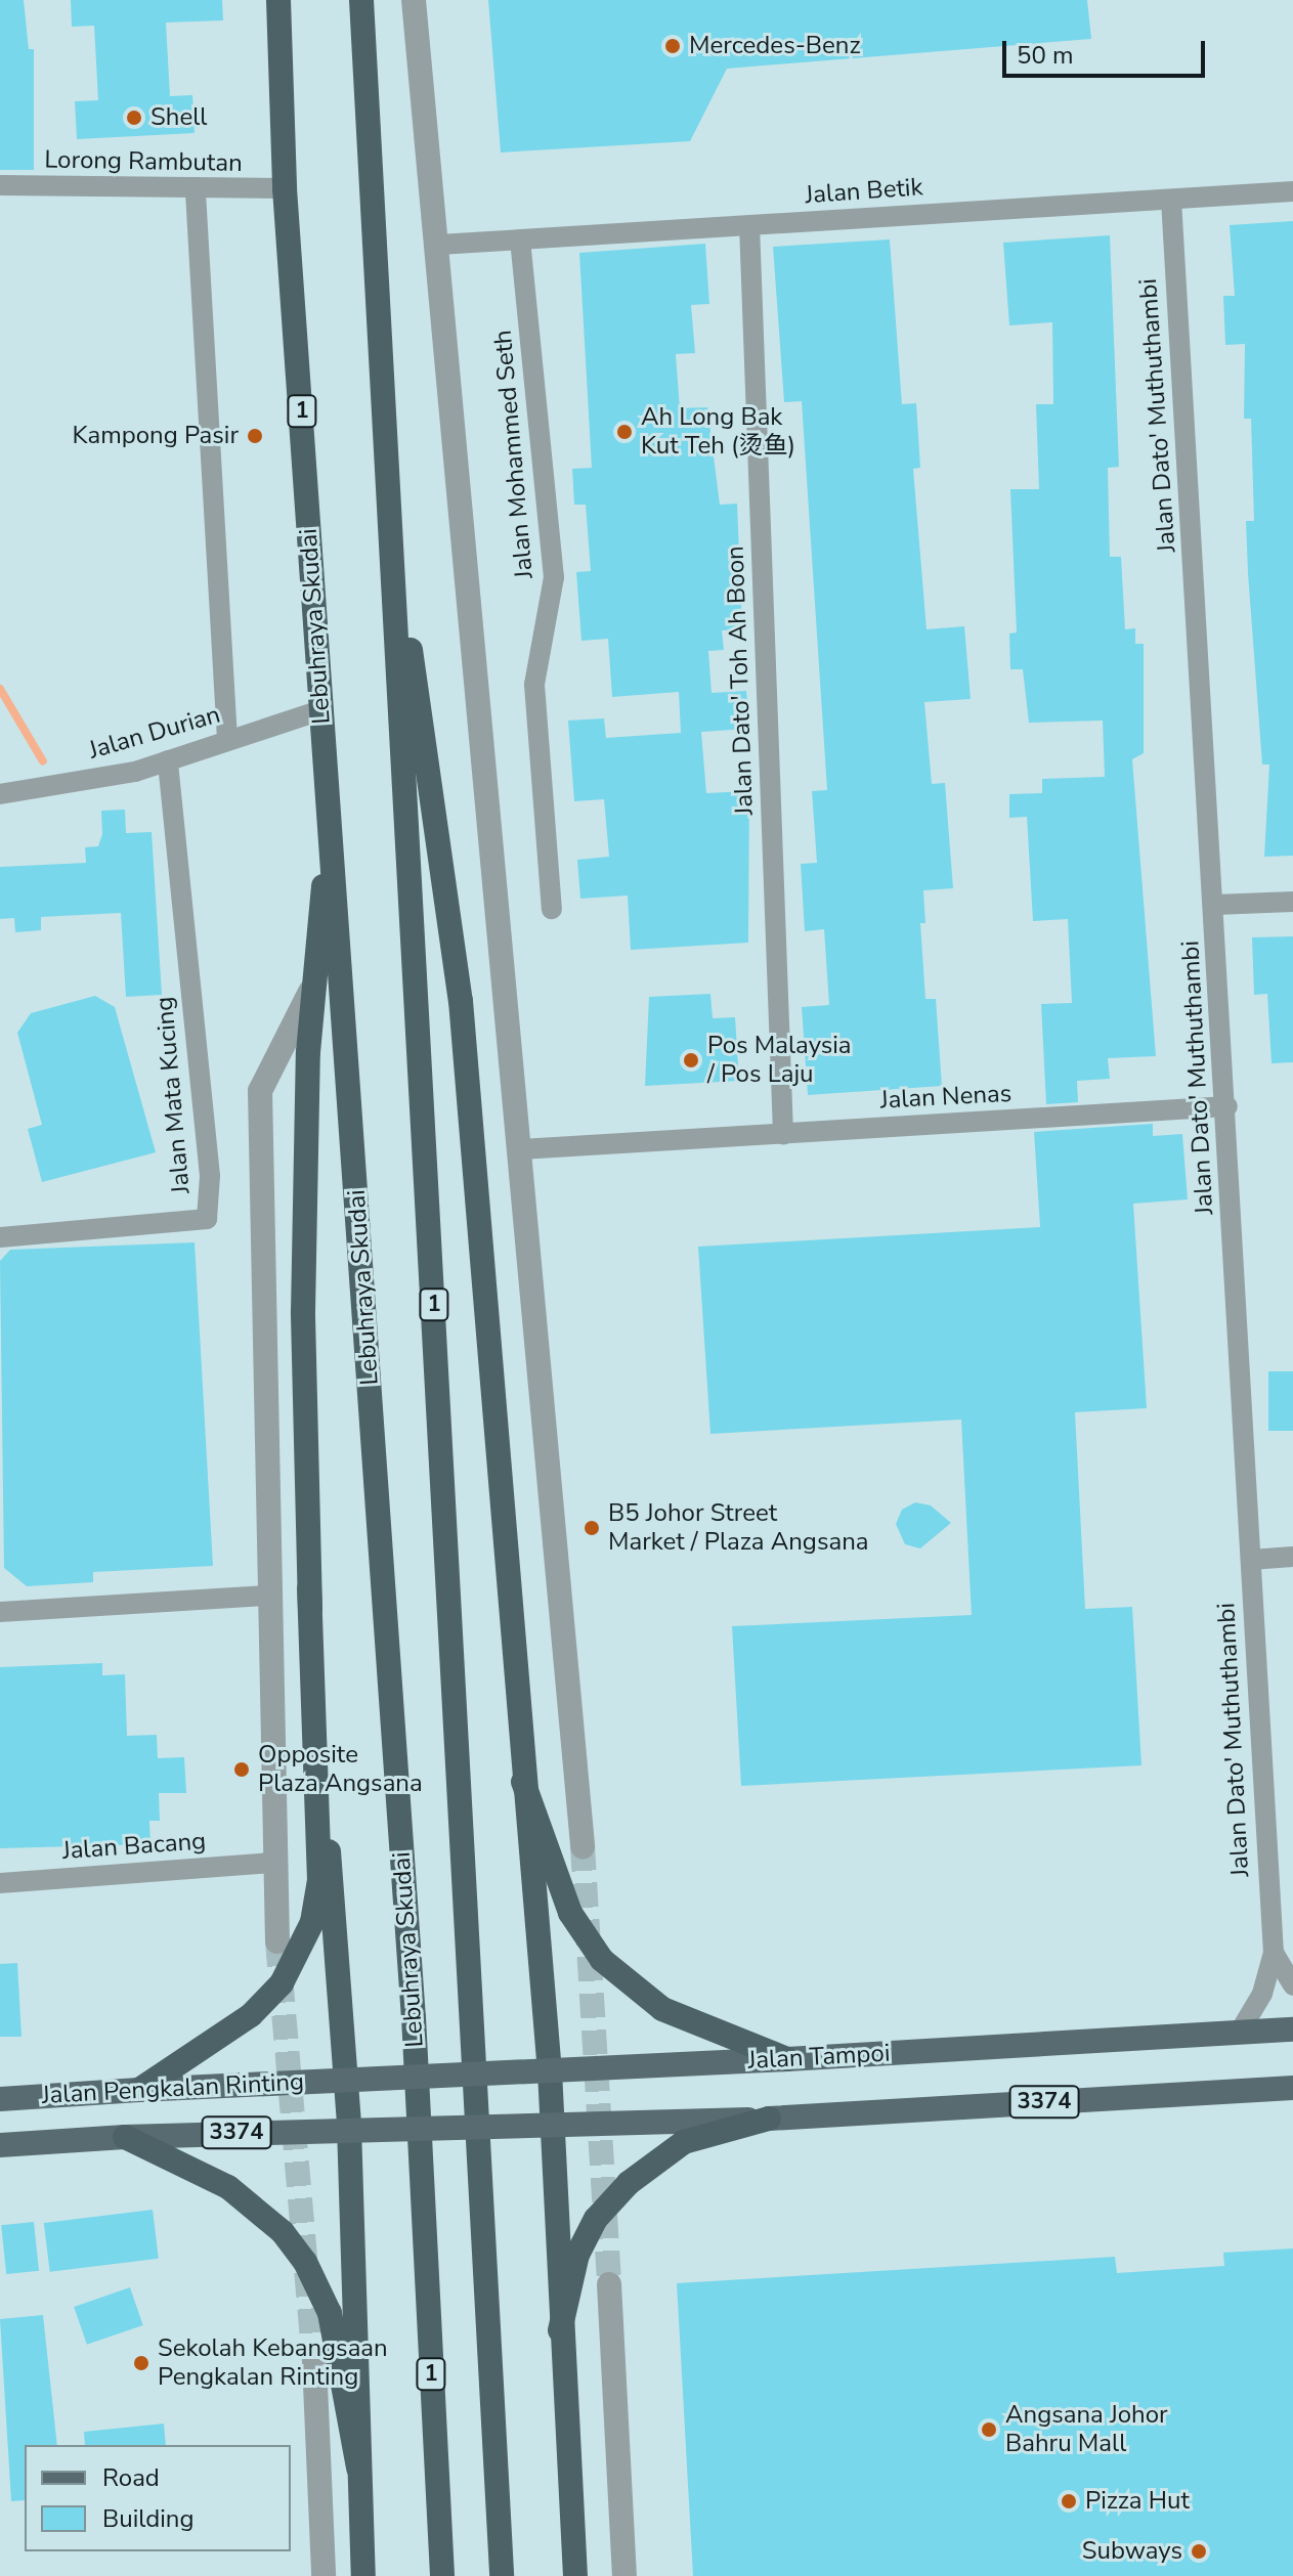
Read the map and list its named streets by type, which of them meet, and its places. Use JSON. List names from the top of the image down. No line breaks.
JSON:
{"streets":{"highway":["1","Lebuhraya Skudai"],"main road":["Jalan Tampoi","Jalan Pengkalan Rinting","3374"],"street":["Lorong Rambutan","Jalan Betik","Jalan Dato' Muthuthambi","Jalan Mohammed Seth","Jalan Dato' Toh Ah Boon","Jalan Durian","Jalan Mata Kucing","Jalan Nenas","Jalan Bacang"]},"crossings":[["Lorong Rambutan","Lebuhraya Skudai"],["Jalan Betik","Jalan Dato' Muthuthambi"],["Jalan Betik","Jalan Mohammed Seth"],["Jalan Betik","Jalan Dato' Toh Ah Boon"],["Jalan Dato' Muthuthambi","Jalan Nenas"],["Jalan Dato' Muthuthambi","Jalan Tampoi"],["Lebuhraya Skudai","Jalan Durian"],["Jalan Dato' Toh Ah Boon","Jalan Nenas"],["Jalan Durian","Jalan Mata Kucing"],["Jalan Tampoi","Jalan Pengkalan Rinting"],["Jalan Pengkalan Rinting","3374"]],"places":["Mercedes-Benz","Shell","Ah Long Bak Kut Teh (烫鱼)","Kampong Pasir","Pos Malaysia / Pos Laju","B5 Johor Street Market / Plaza Angsana","Opposite Plaza Angsana","Sekolah Kebangsaan Pengkalan Rinting","Angsana Johor Bahru Mall","Pizza Hut","Subways"],"legend":["Road","Building"],"scale_bar":"50 m"}
